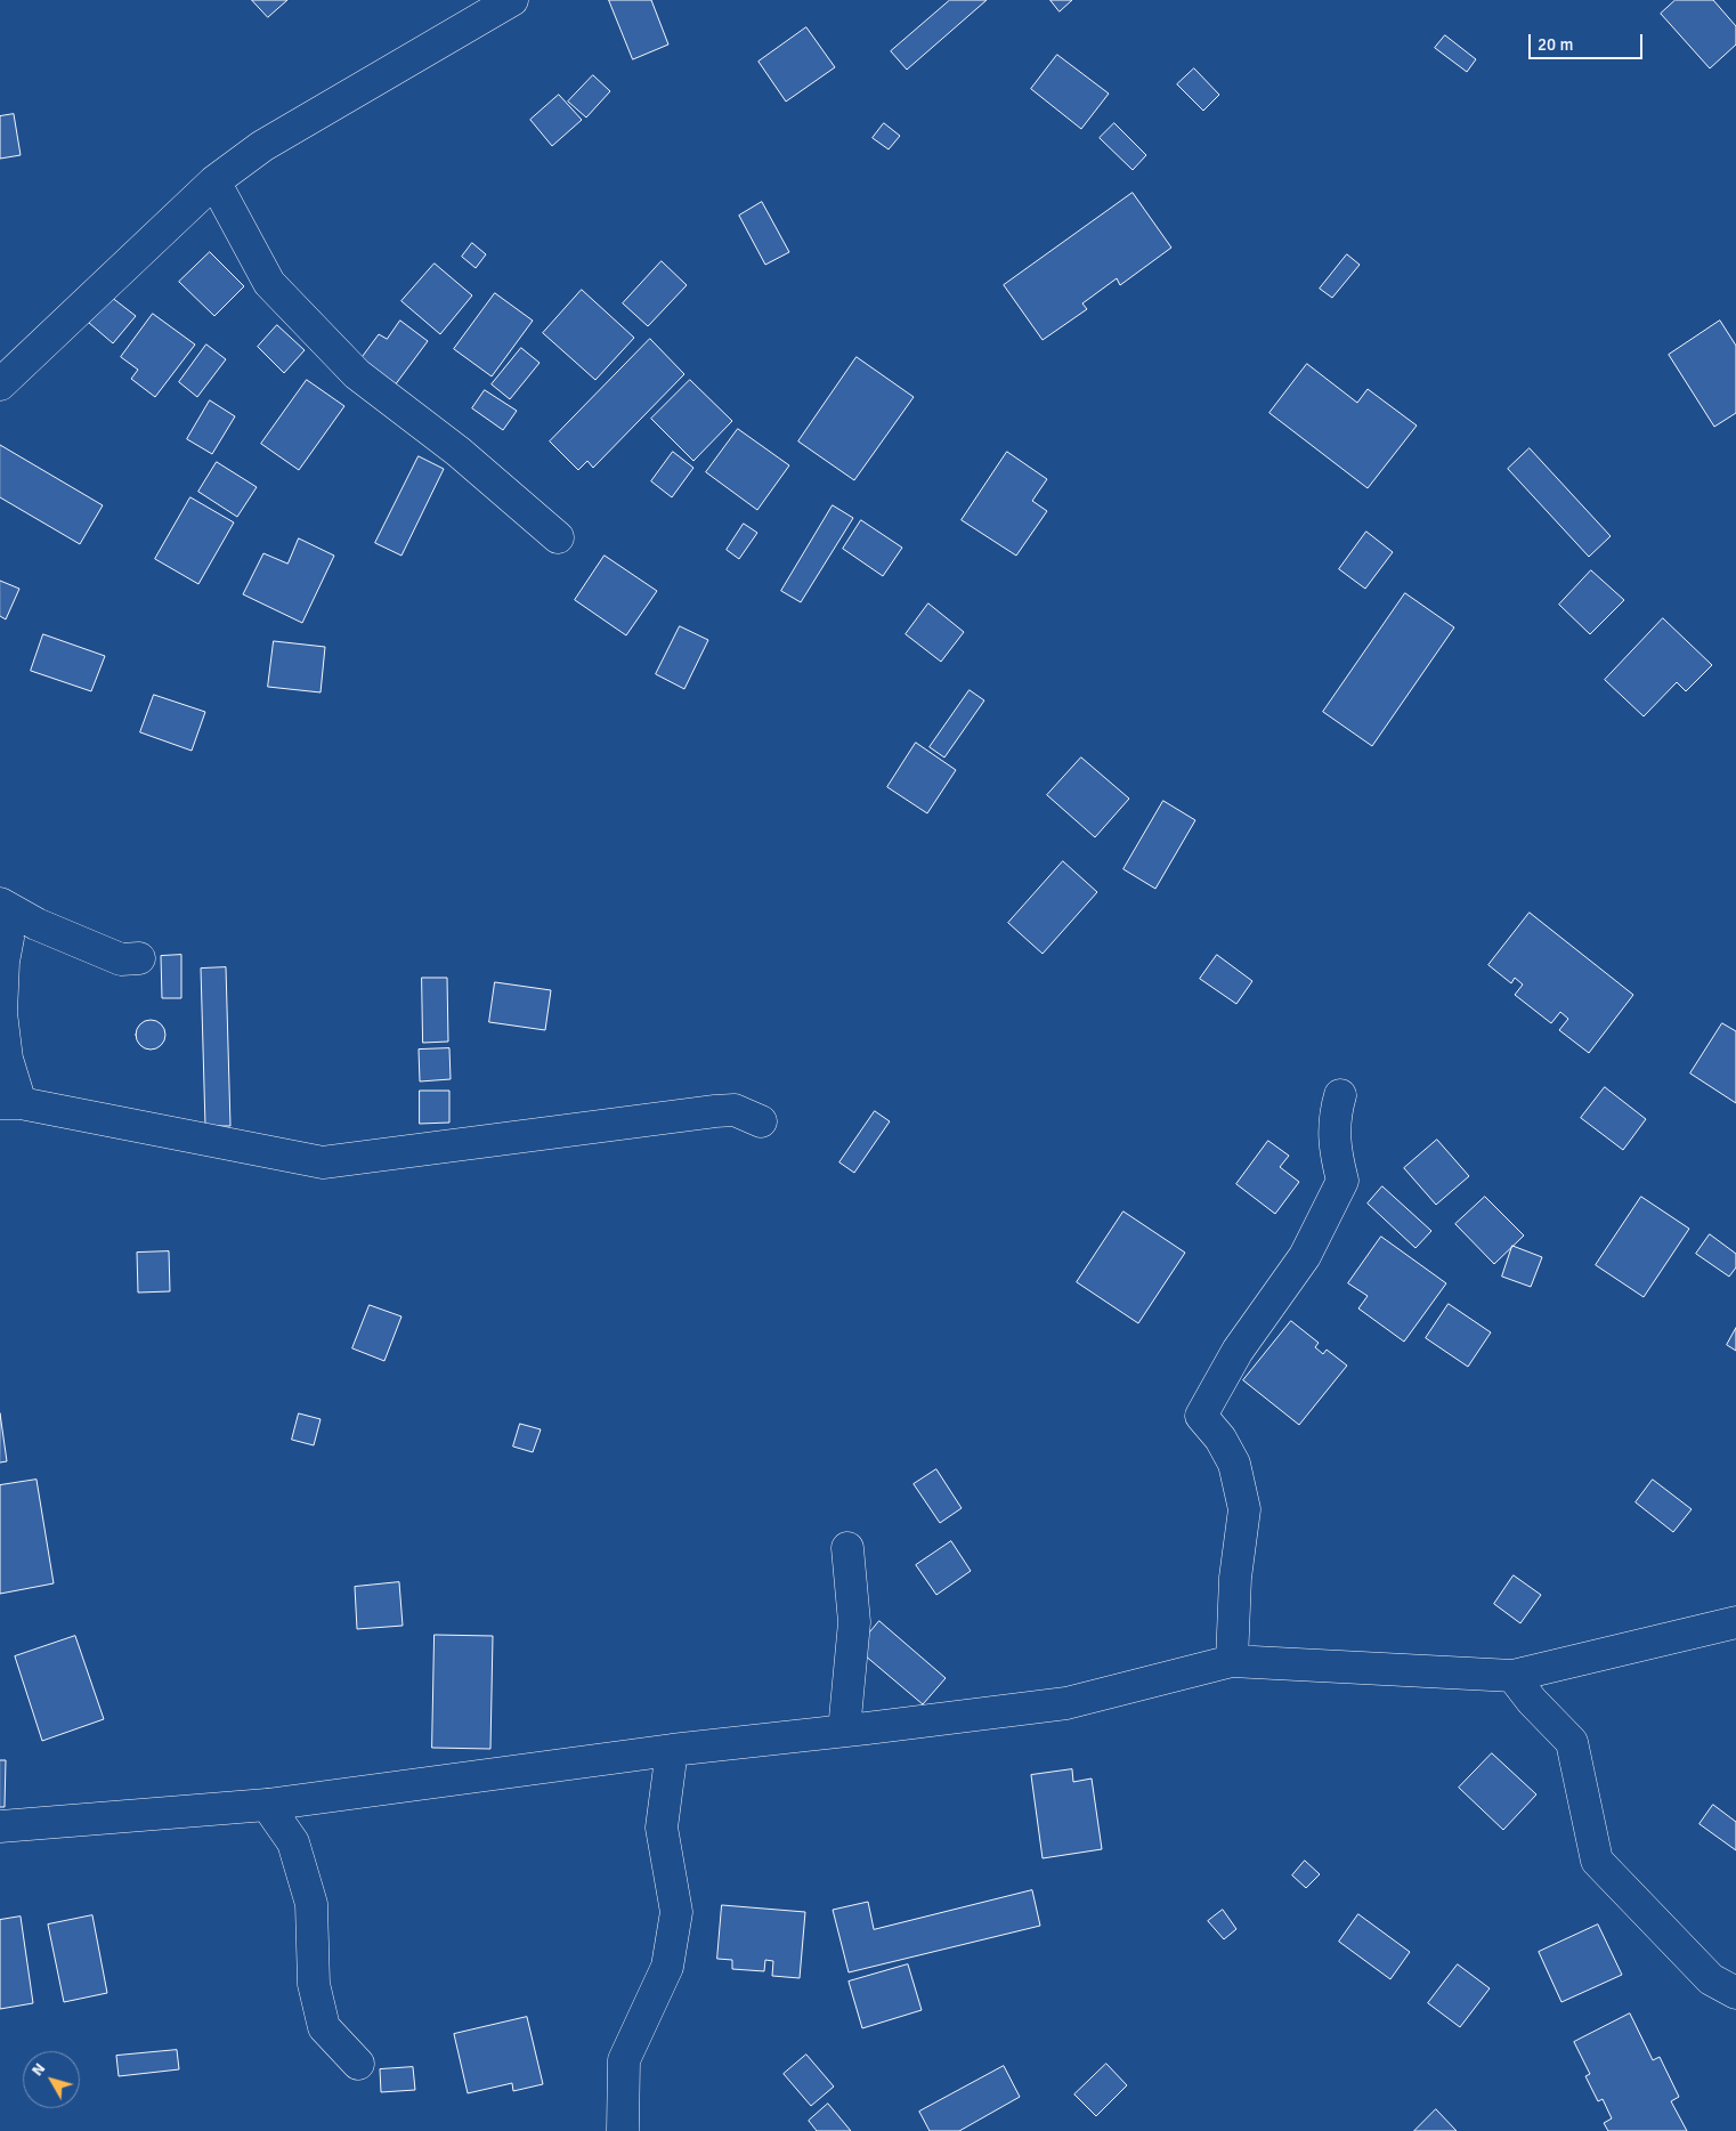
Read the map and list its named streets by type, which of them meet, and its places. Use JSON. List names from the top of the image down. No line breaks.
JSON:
{"scale_bar":"20 m","north":"top left"}
